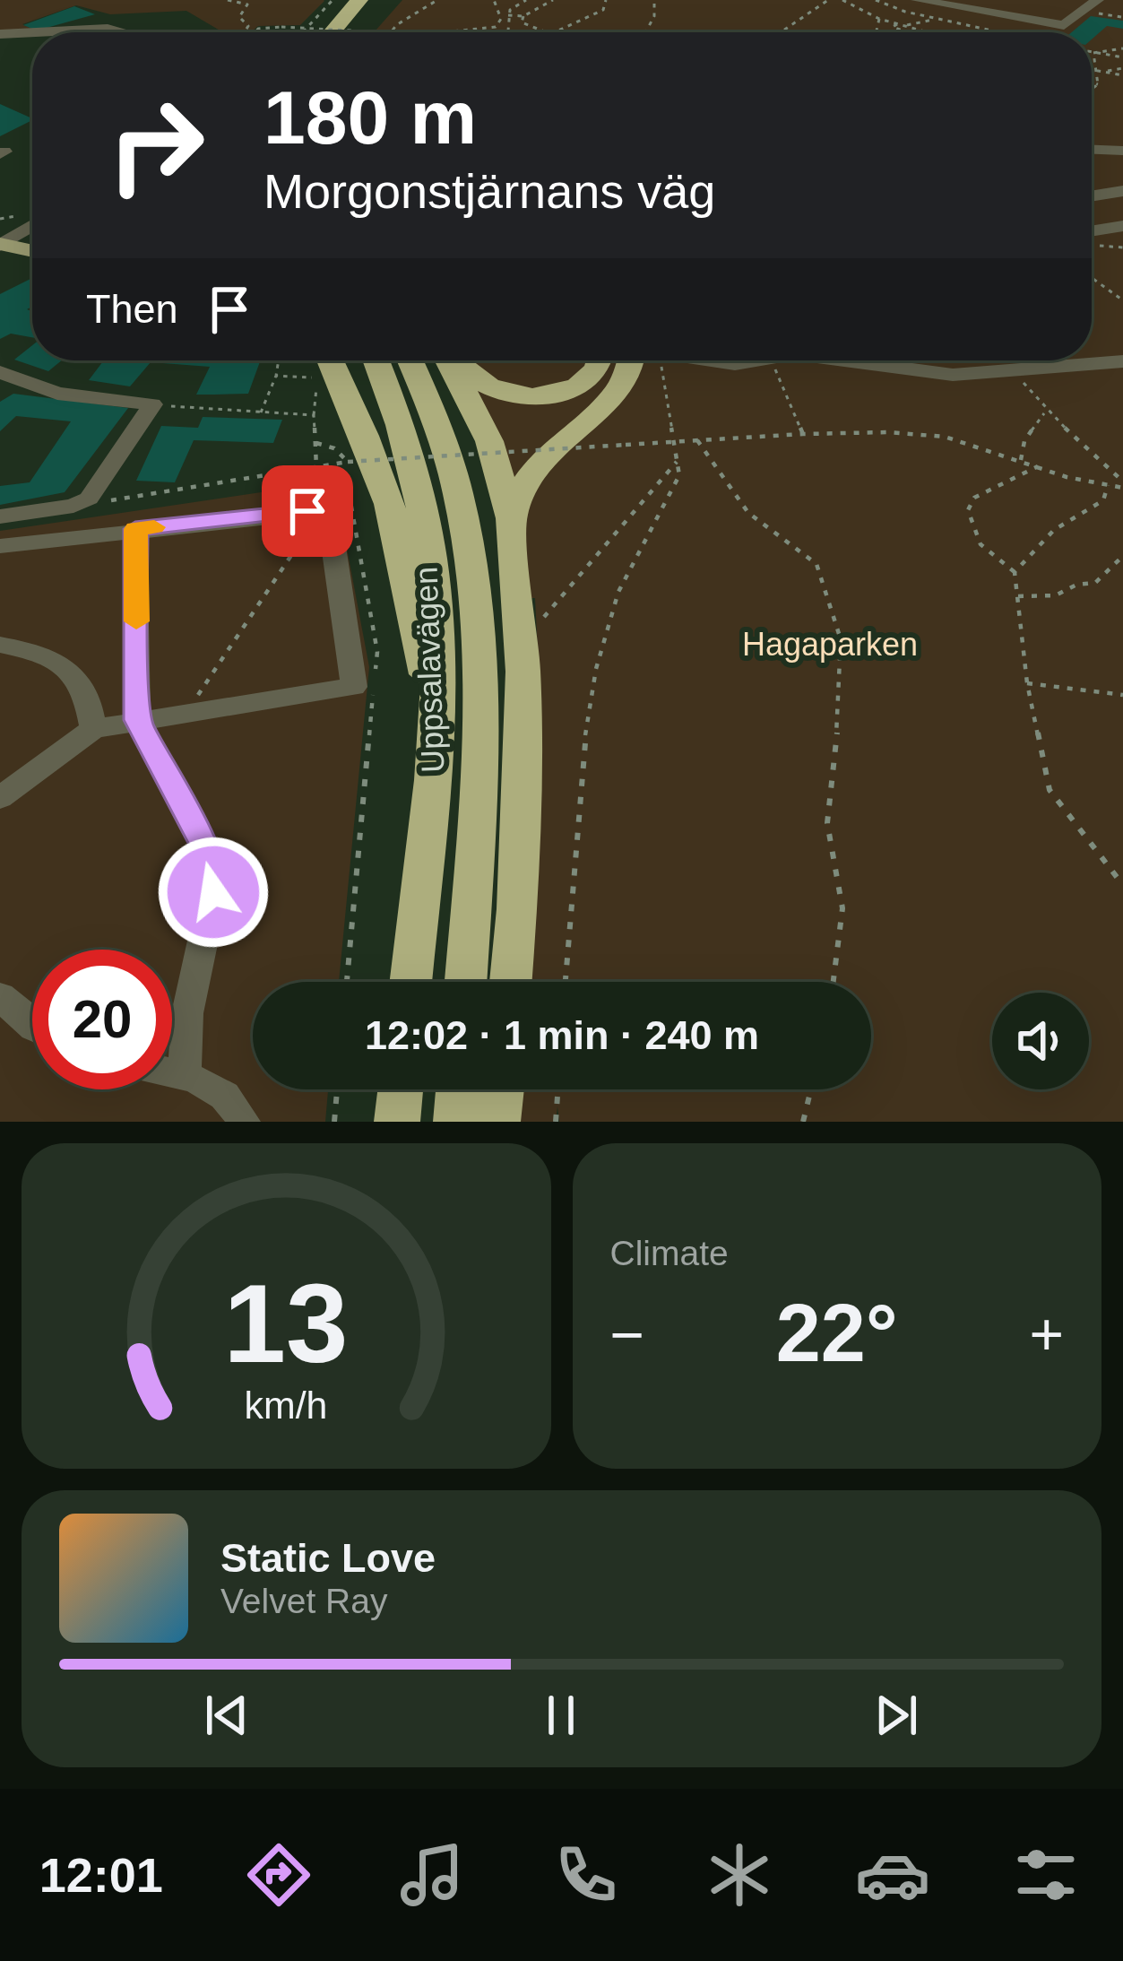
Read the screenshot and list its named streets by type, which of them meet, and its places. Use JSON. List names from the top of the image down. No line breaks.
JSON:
{"streets":{"highway":["Uppsalavägen"]},"parks":["Hagaparken"],"page":{"turn":["180 m","Morgonstjärnans väg"],"then":"Then","limit":"20","trip":"12:02 · 1 min · 240 m","tile":"Climate","heat":["−","22°","+"],"song":["Static Love","Velvet Ray"],"tabs":"12:01","gauge":["13","km/h"]}}
